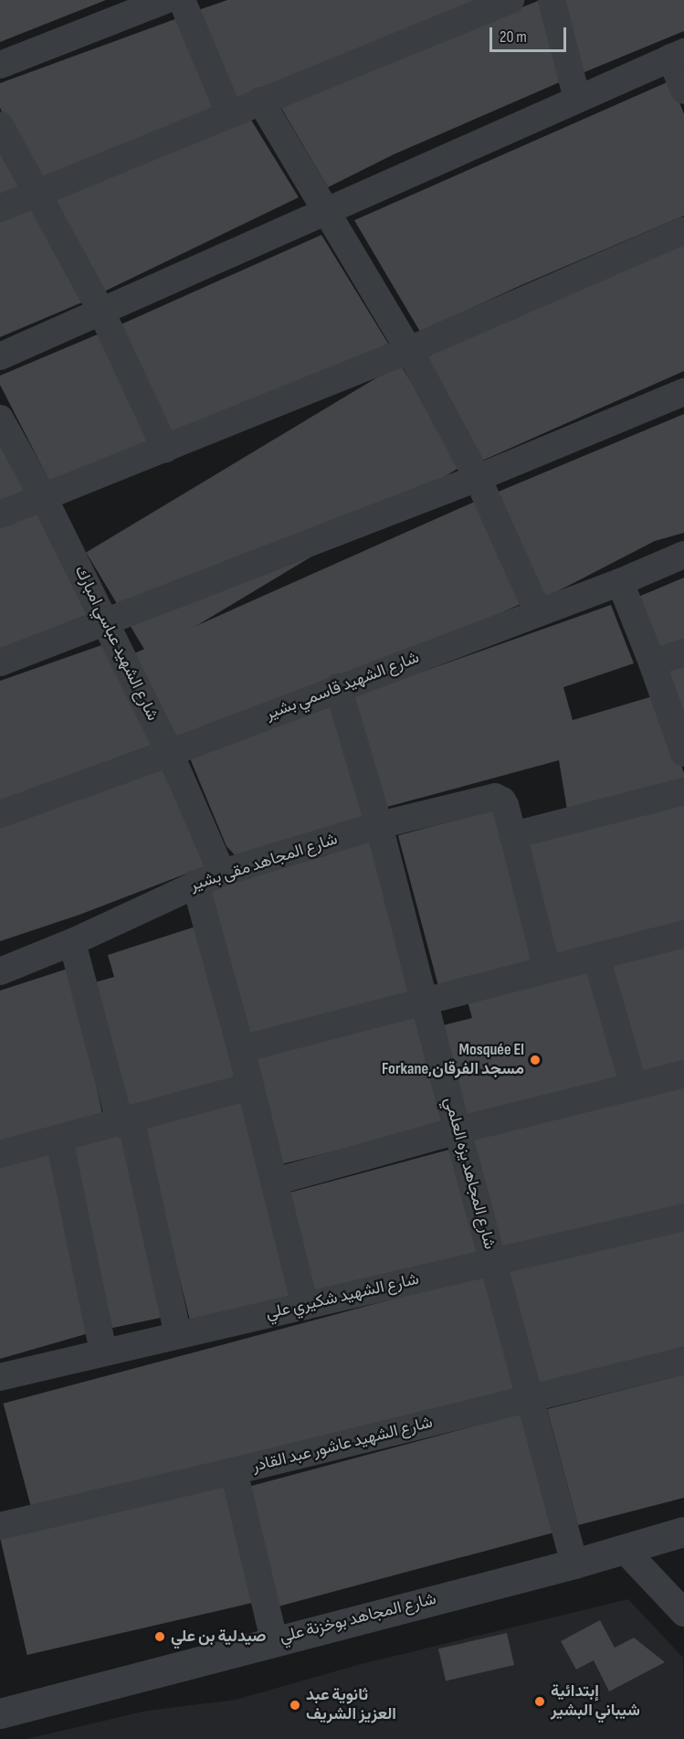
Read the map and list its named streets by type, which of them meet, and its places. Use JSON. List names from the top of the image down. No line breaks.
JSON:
{"streets":{"street":["شارع الشهيد عباسي امبارك","شارع الشهيد قاسمي بشير","شارع المجاهد مقى بشير","شارع المجاهد يزه العلمي","شارع الشهيد شكيري علي","شارع الشهيد عاشور عبد القادر","شارع المجاهد بوخزنة علي"]},"crossings":[["شارع الشهيد عباسي امبارك","شارع الشهيد قاسمي بشير"],["شارع الشهيد عباسي امبارك","شارع المجاهد مقى بشير"],["شارع الشهيد قاسمي بشير","شارع المجاهد يزه العلمي"],["شارع المجاهد مقى بشير","شارع المجاهد يزه العلمي"],["شارع المجاهد يزه العلمي","شارع الشهيد شكيري علي"],["شارع المجاهد يزه العلمي","شارع الشهيد عاشور عبد القادر"],["شارع المجاهد يزه العلمي","شارع المجاهد بوخزنة علي"]],"places":["Mosquée El Forkane,مسجد الفرقان","صيدلية بن علي","إبتدائية شيباني البشير","ثانوية عبد العزيز الشريف"],"scale_bar":"20 m"}
